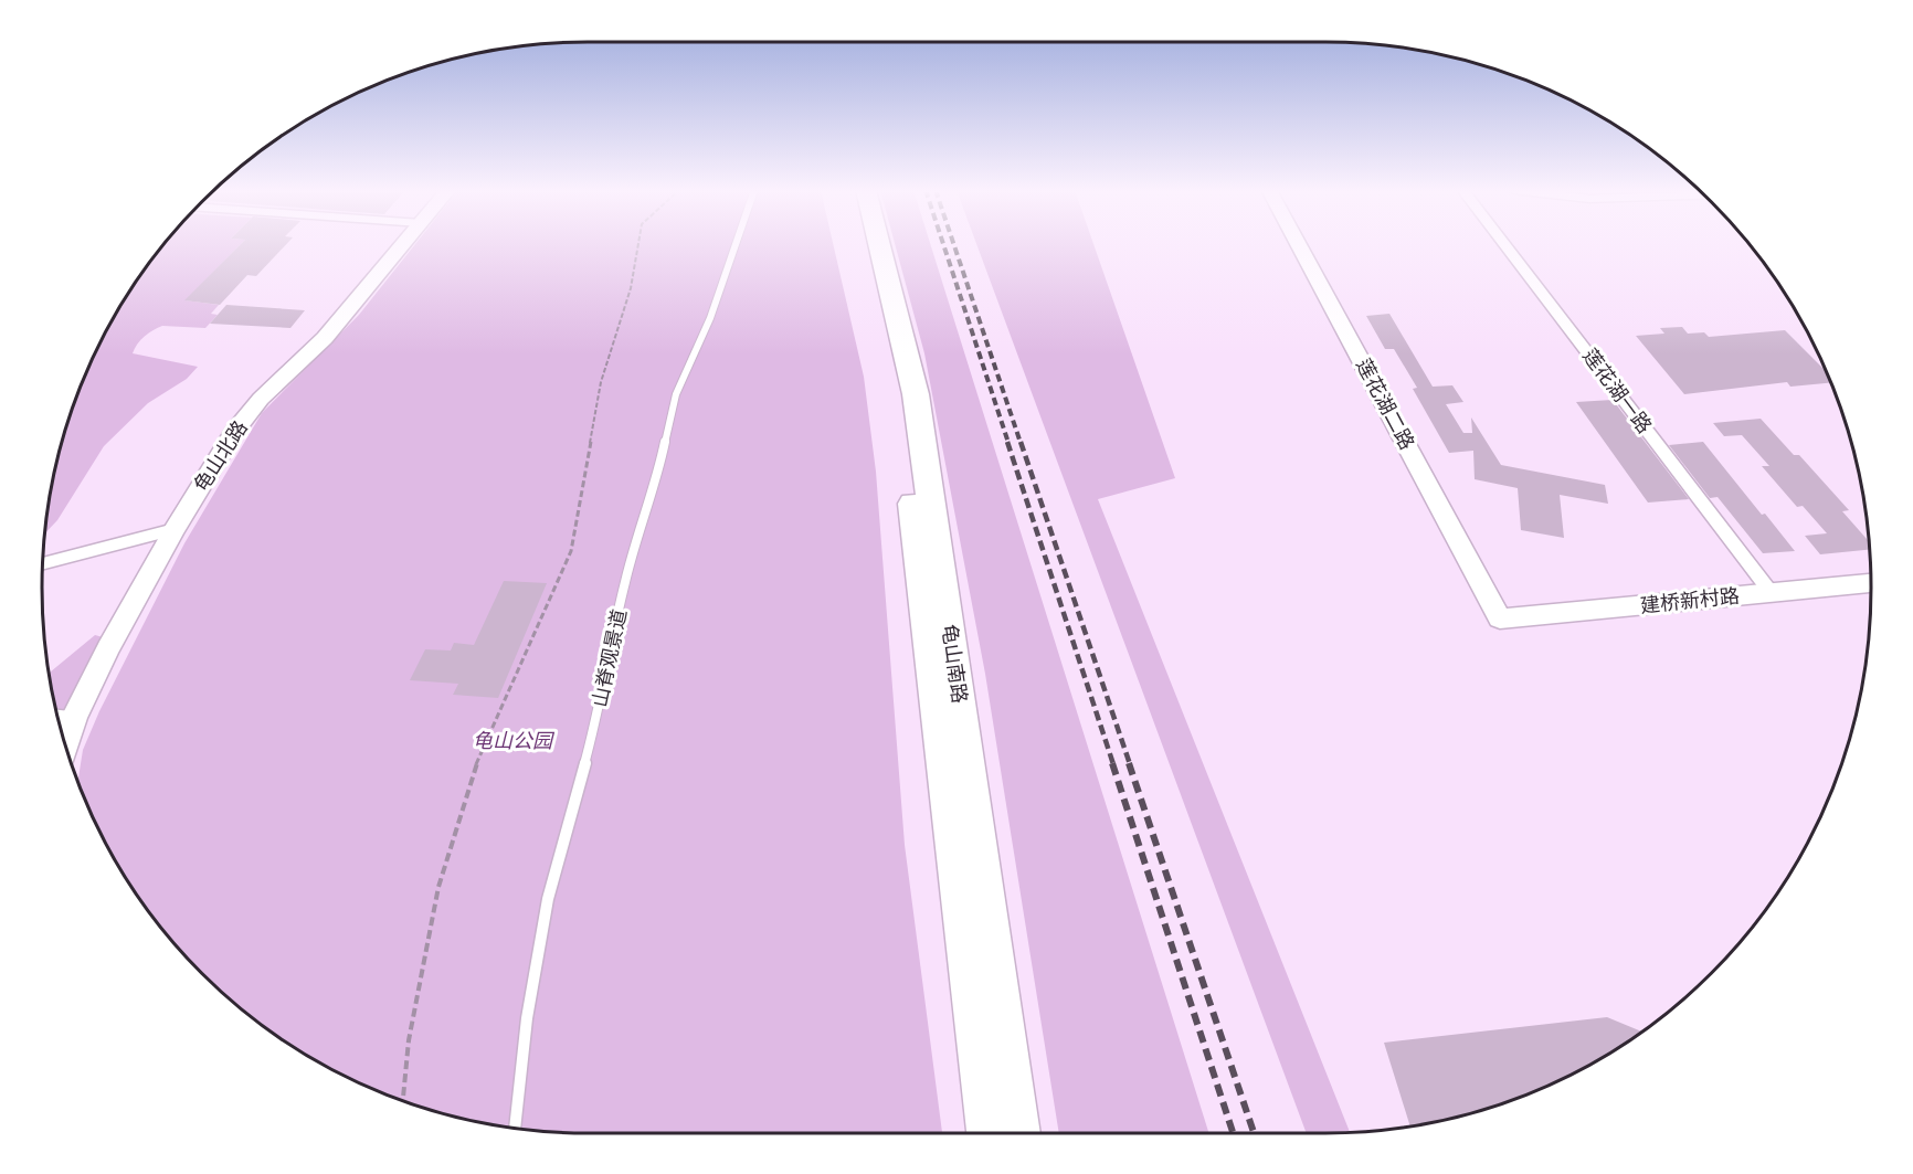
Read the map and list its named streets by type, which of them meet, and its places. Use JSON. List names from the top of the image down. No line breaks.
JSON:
{"streets":{"highway":["龟山南路"],"street":["莲花湖一路","莲花湖二路","龟山北路","建桥新村路"],"lane":["山脊观景道"]},"crossings":[["莲花湖一路","建桥新村路"],["莲花湖二路","建桥新村路"]],"parks":["龟山公园"]}
